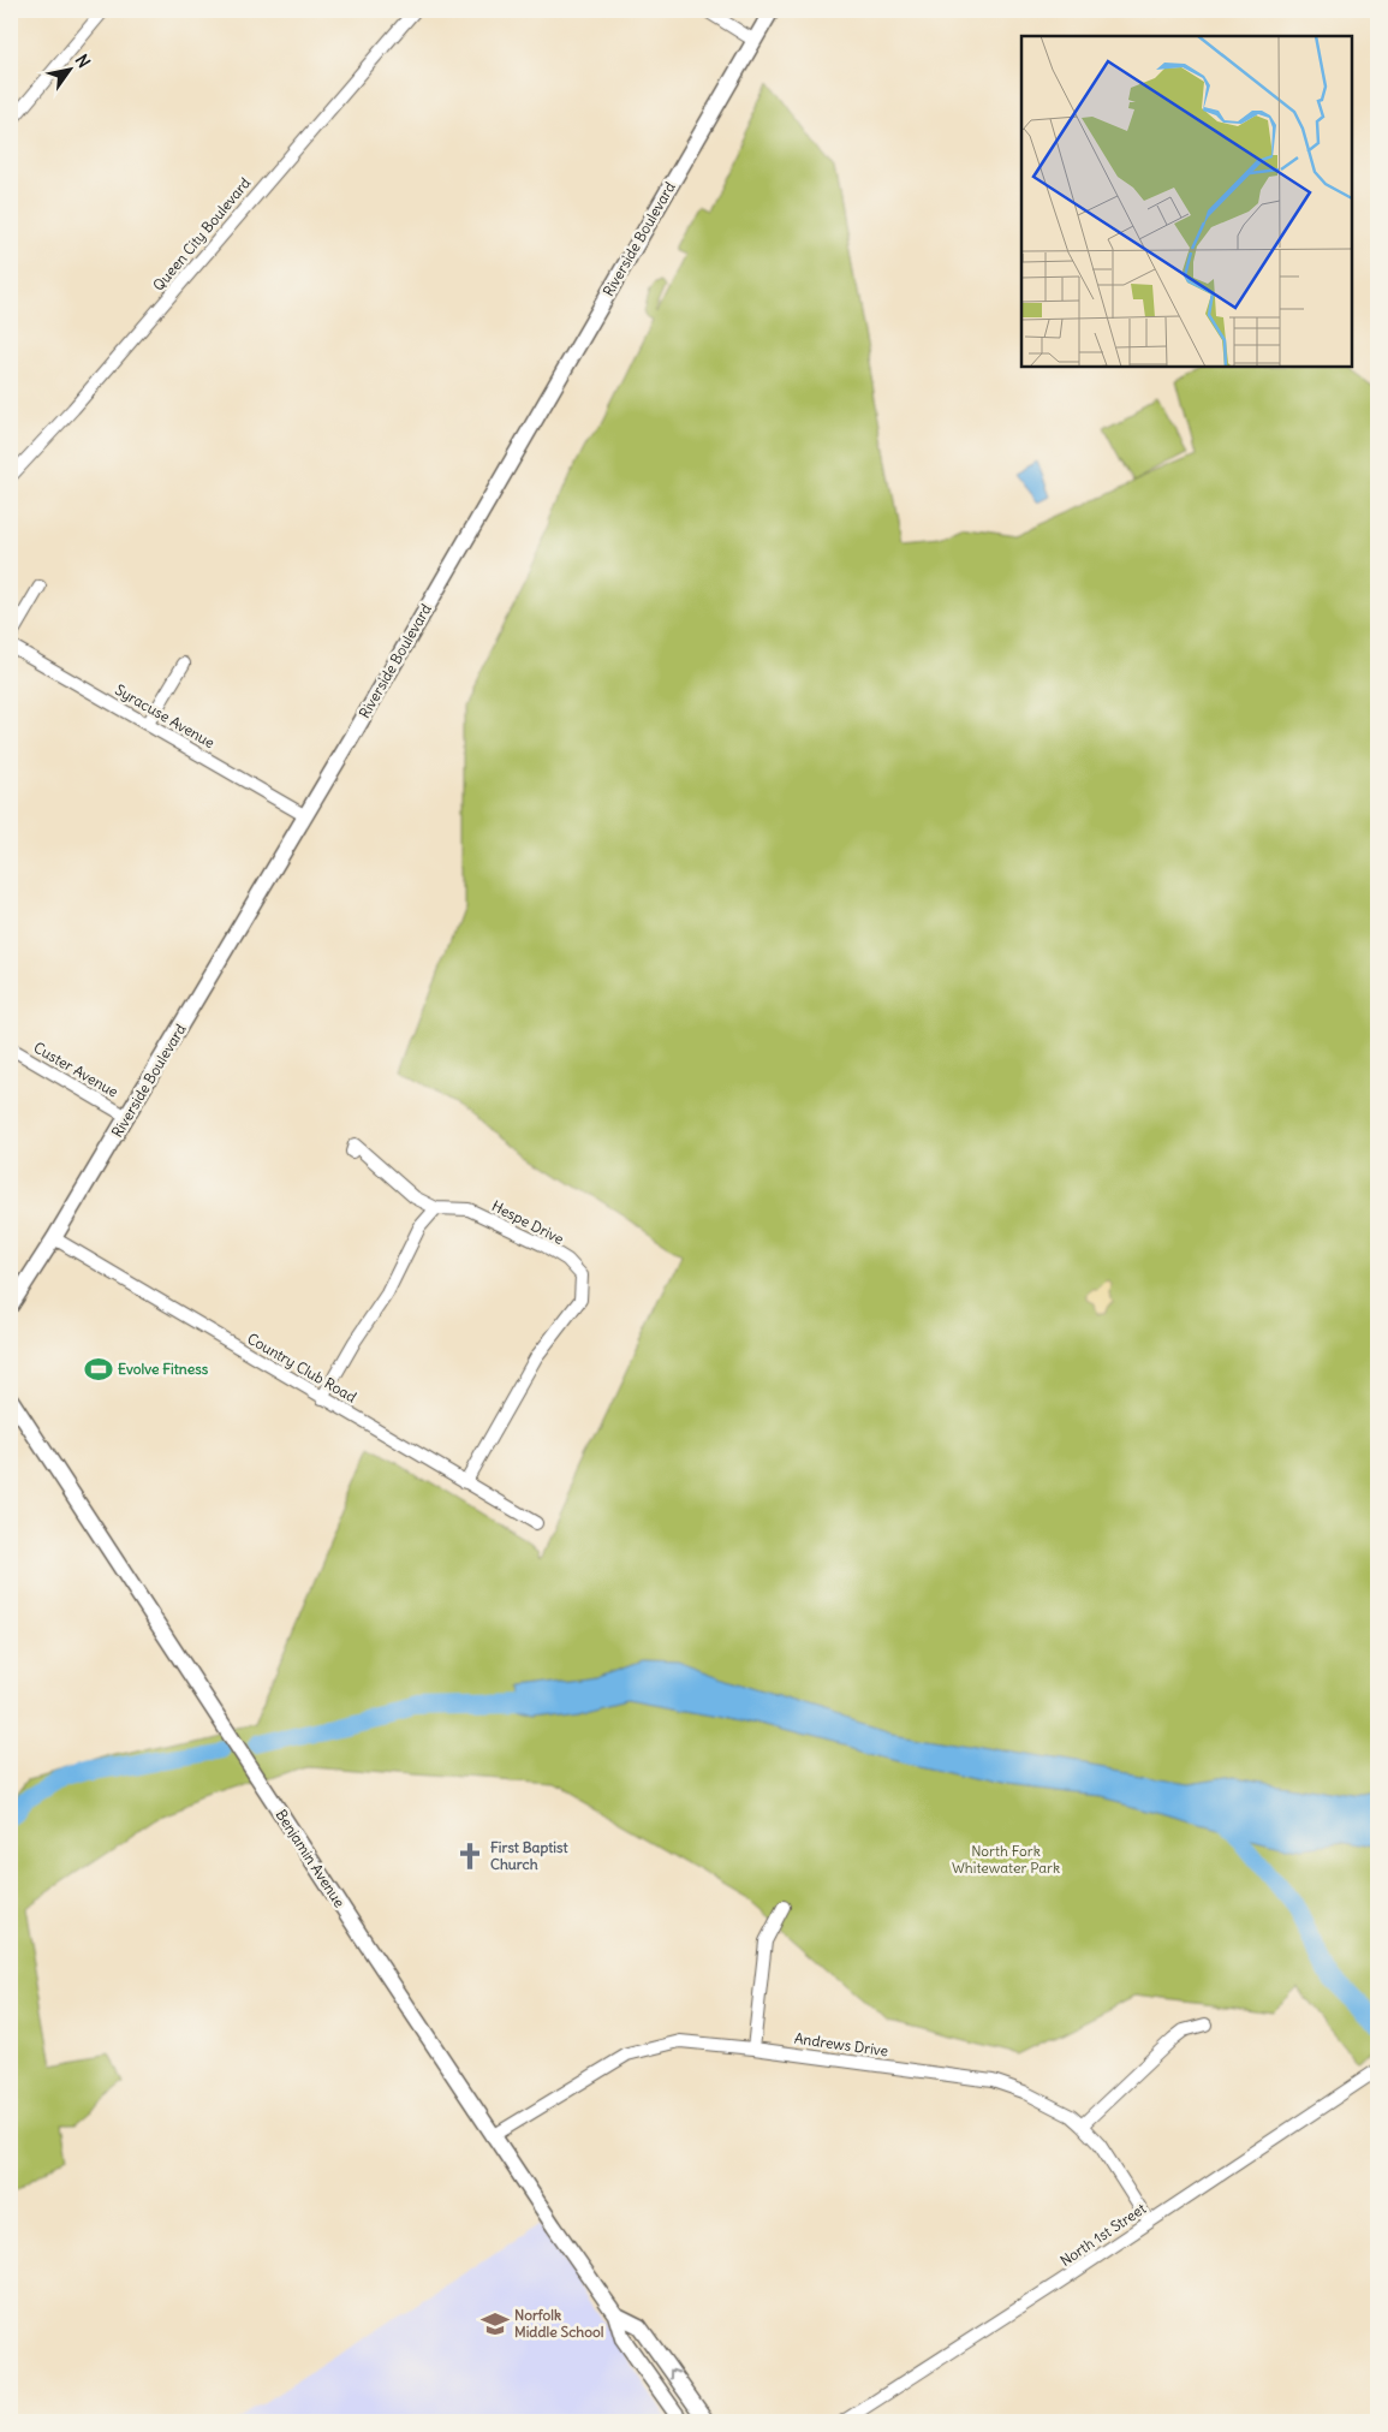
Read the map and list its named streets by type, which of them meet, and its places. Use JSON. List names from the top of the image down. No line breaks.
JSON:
{"streets":{"main road":["Riverside Boulevard","Benjamin Avenue"],"street":["Queen City Boulevard","Syracuse Avenue","Custer Avenue","Hespe Drive","Country Club Road","Andrews Drive","North 1st Street"]},"crossings":[["Riverside Boulevard","Syracuse Avenue"],["Riverside Boulevard","Custer Avenue"],["Riverside Boulevard","Country Club Road"],["Hespe Drive","Country Club Road"],["Benjamin Avenue","Andrews Drive"],["Andrews Drive","North 1st Street"]],"parks":["North Fork Whitewater Park"],"places":{"sports":["Evolve Fitness"],"church":["First Baptist Church"],"school or university":["Norfolk Middle School"]},"north":"top right"}
